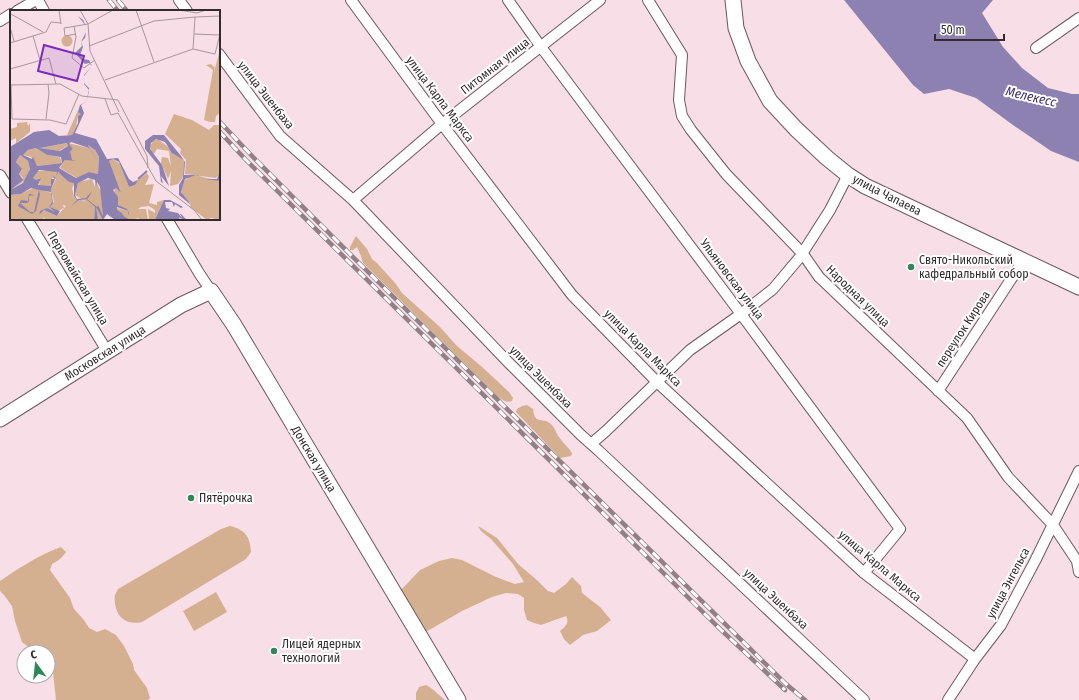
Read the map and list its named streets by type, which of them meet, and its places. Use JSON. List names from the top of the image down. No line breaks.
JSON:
{"streets":{"street":["Питомная улица","улица Эшенбаха","улица Карла Маркса","улица Чапаева","Первомайская улица","Ульяновская улица","Народная улица","переулок Кирова","Московская улица","Донская улица","улица Энгельса"]},"crossings":[["Питомная улица","улица Эшенбаха"],["Питомная улица","улица Карла Маркса"],["Питомная улица","Ульяновская улица"],["улица Карла Маркса","Ульяновская улица"],["улица Карла Маркса","улица Энгельса"],["улица Чапаева","переулок Кирова"],["Первомайская улица","Московская улица"],["Народная улица","переулок Кирова"],["Народная улица","улица Энгельса"],["Московская улица","Донская улица"]],"water":["Мелекесс"],"places":["Свято-Никольский кафедральный собор","Пятёрочка","Лицей ядерных технологий"],"scale_bar":"50 m","north":"top"}
